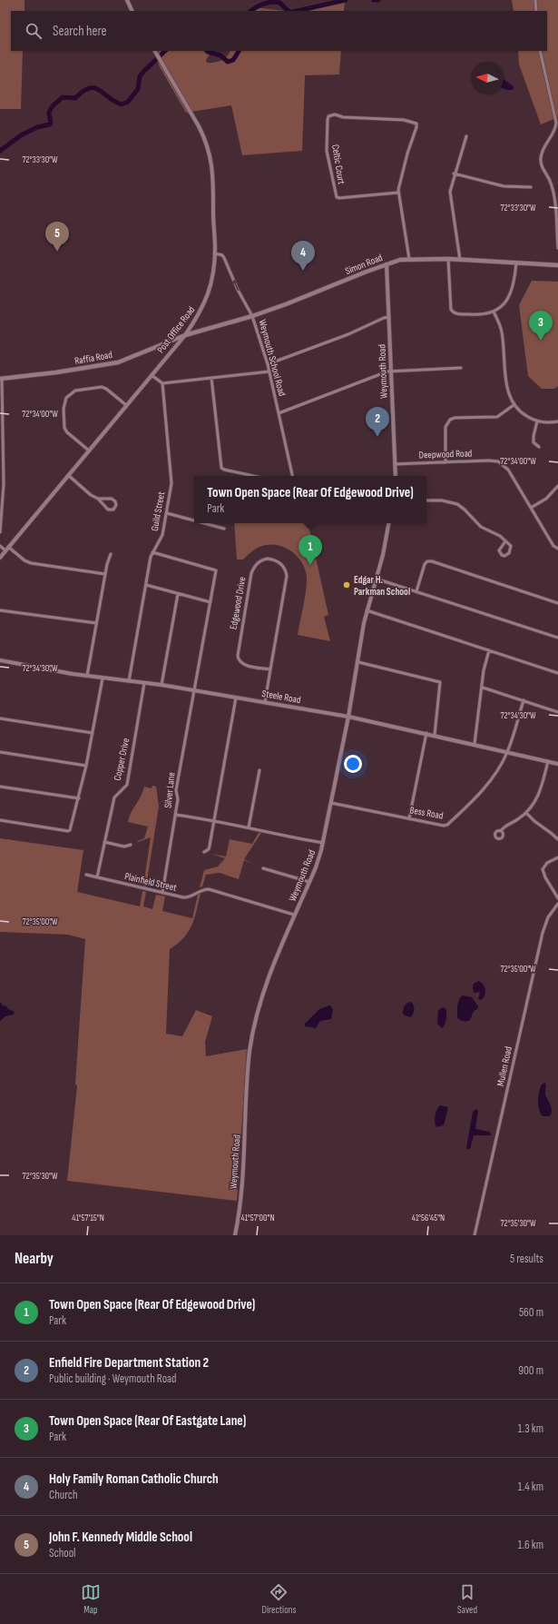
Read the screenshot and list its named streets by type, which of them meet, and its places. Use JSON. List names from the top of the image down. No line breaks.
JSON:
{"streets":{"main road":["Simon Road","Raffia Road"],"street":["Celtic Court","Post Office Road","Weymouth School Road","Weymouth Road","Deepwood Road","Guild Street","Edgewood Drive","Steele Road","Copper Drive","Silver Lane","Bess Road","Plainfield Street","Mullen Road"]},"crossings":[["Simon Road","Post Office Road"],["Simon Road","Raffia Road"],["Simon Road","Weymouth School Road"],["Simon Road","Weymouth Road"],["Post Office Road","Raffia Road"],["Post Office Road","Weymouth School Road"],["Weymouth Road","Deepwood Road"],["Weymouth Road","Steele Road"],["Weymouth Road","Bess Road"],["Weymouth Road","Plainfield Street"],["Guild Street","Steele Road"],["Guild Street","Silver Lane"],["Edgewood Drive","Steele Road"],["Steele Road","Copper Drive"],["Steele Road","Silver Lane"],["Steele Road","Bess Road"],["Copper Drive","Plainfield Street"],["Silver Lane","Plainfield Street"]],"places":["Edgar H. Parkman School"],"north":"left","page":{"search":"Search here","pins":["5","4","3","2","1"],"popup":["Town Open Space (Rear Of Edgewood Drive)","Park"],"heading":["Nearby","5 results"],"list":[{"mark":"1","name":"Town Open Space (Rear Of Edgewood Drive)","note":"Park","value":"560 m"},{"mark":"2","name":"Enfield Fire Department Station 2","note":"Public building · Weymouth Road","value":"900 m"},{"mark":"3","name":"Town Open Space (Rear Of Eastgate Lane)","note":"Park","value":"1.3 km"},{"mark":"4","name":"Holy Family Roman Catholic Church","note":"Church","value":"1.4 km"},{"mark":"5","name":"John F. Kennedy Middle School","note":"School","value":"1.6 km"}],"nav":["Map","Directions","Saved"]},"coordinates":["72°33'30\"W","72°34'00\"W","72°34'30\"W","72°35'00\"W","72°35'30\"W","41°57'15\"N","41°57'00\"N","41°56'45\"N"]}
